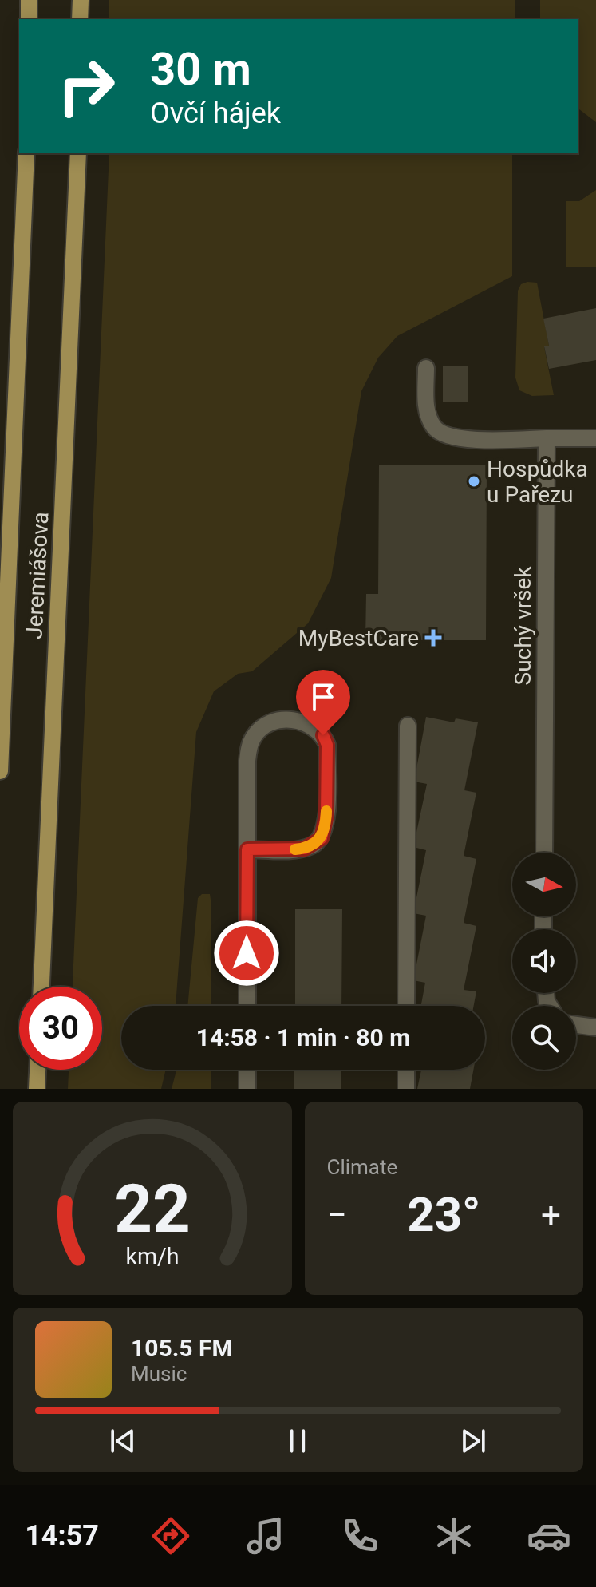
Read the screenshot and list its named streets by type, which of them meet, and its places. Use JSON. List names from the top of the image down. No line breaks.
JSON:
{"streets":{"main road":["Jeremiášova"],"street":["Suchý vršek"]},"places":{"other":["Hospůdka u Pařezu"],"health":["MyBestCare"]},"north":"right","page":{"turn":["30 m","Ovčí hájek"],"limit":"30","trip":"14:58 · 1 min · 80 m","tile":"Climate","heat":["−","23°","+"],"song":["105.5 FM","Music"],"tabs":"14:57","gauge":["22","km/h"]}}
